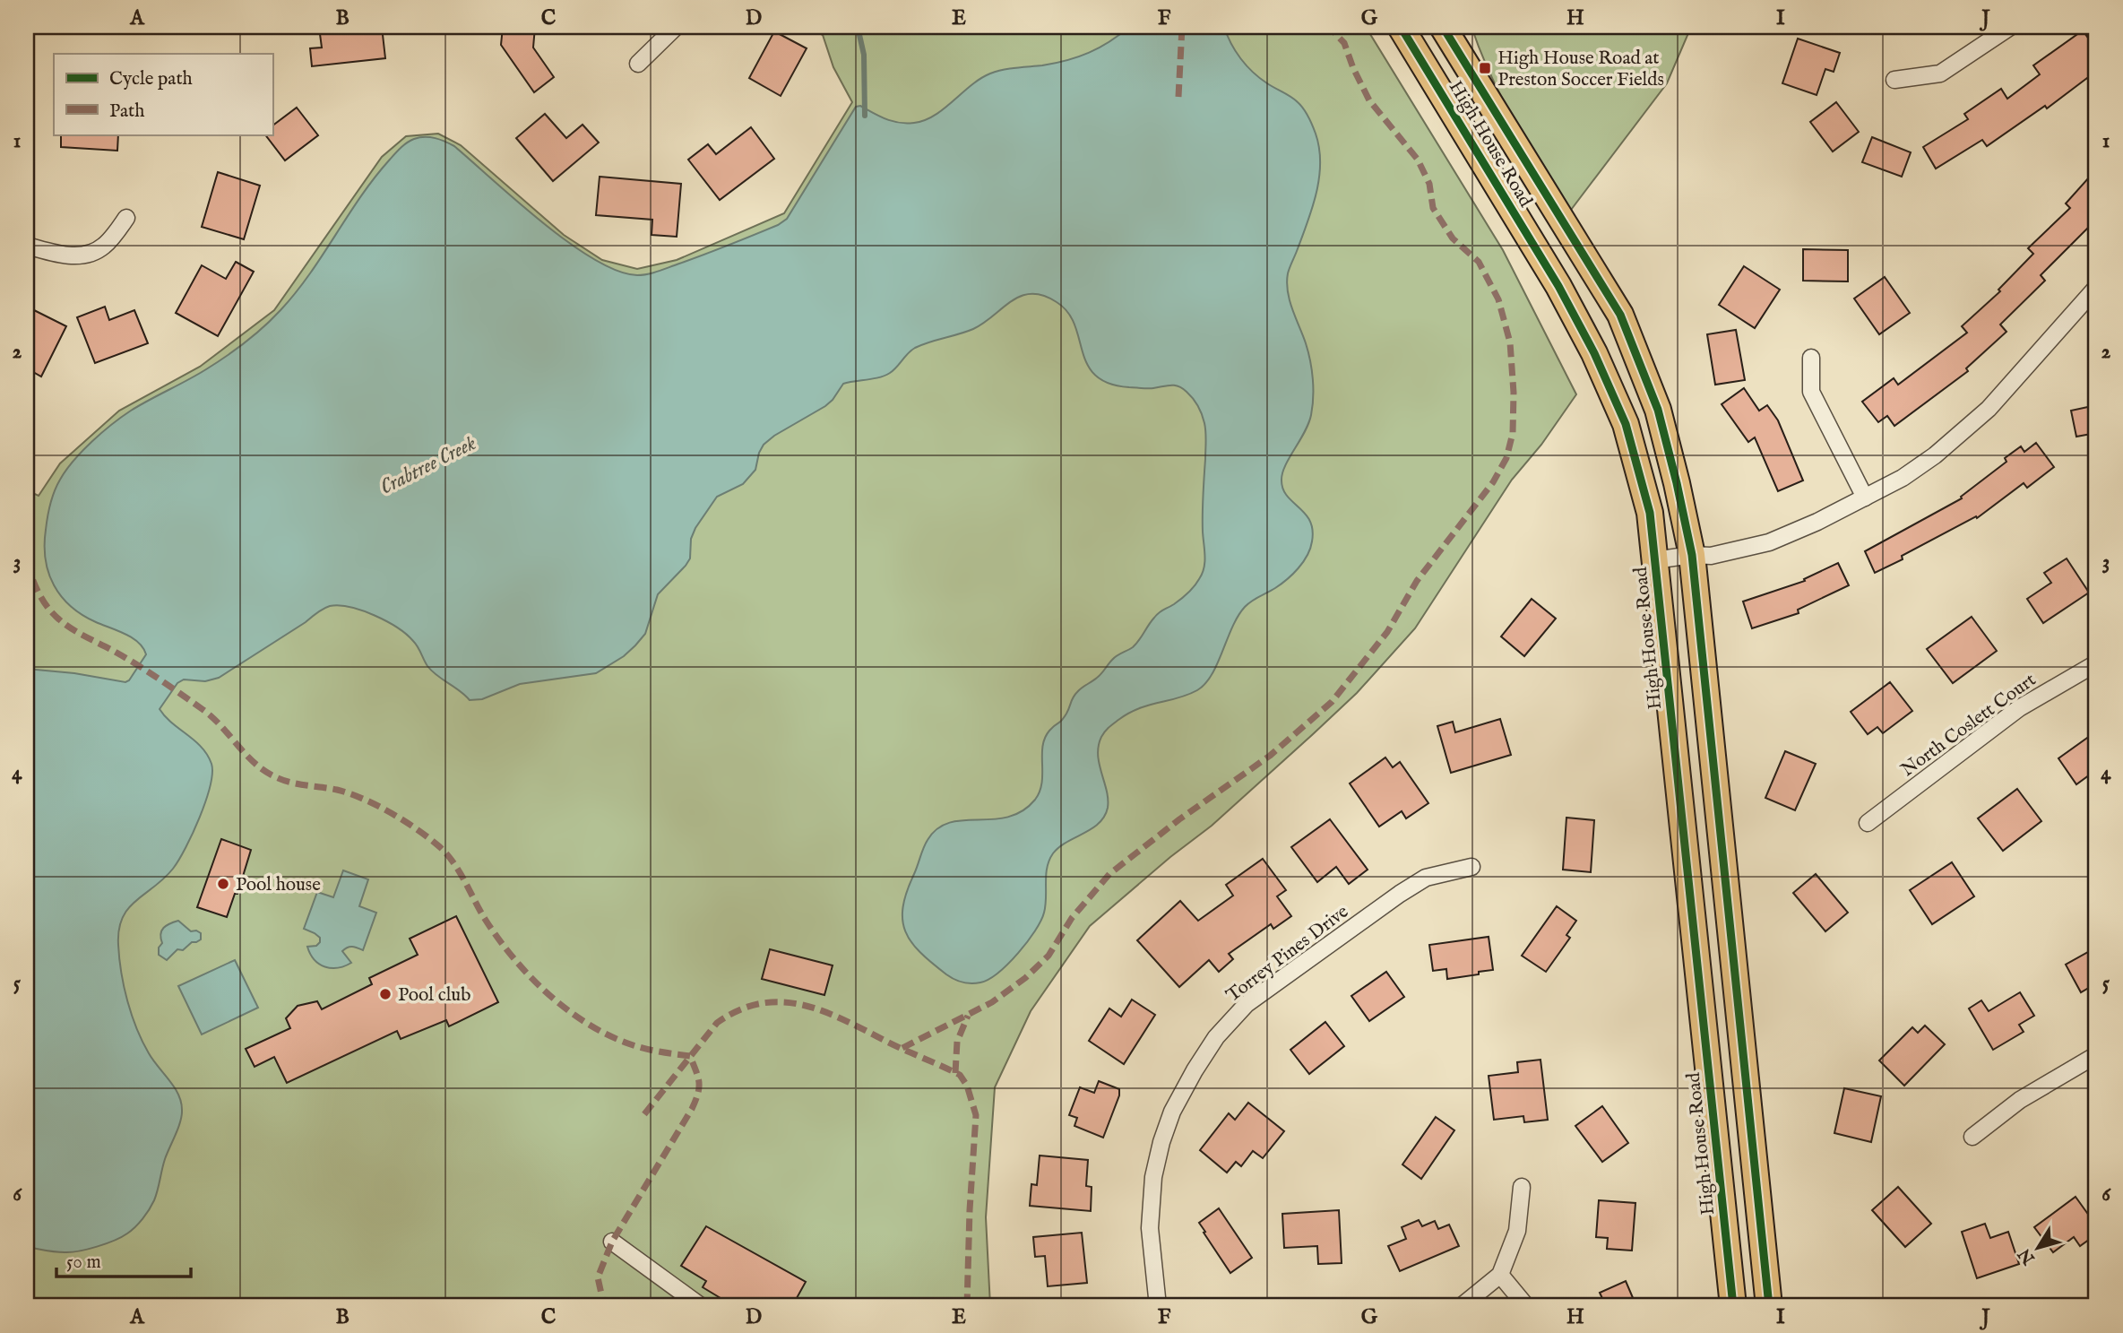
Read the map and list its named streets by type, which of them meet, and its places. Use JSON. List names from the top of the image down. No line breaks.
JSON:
{"streets":{"main road":["High House Road"],"street":["North Coslett Court","Torrey Pines Drive"]},"water":["Crabtree Creek"],"places":{"transit":["High House Road at Preston Soccer Fields"],"other":["Pool house","Pool club"]},"legend":["Cycle path","Path"],"scale_bar":"50 m","north":"bottom left","grid":{"columns":["A","B","C","D","E","F","G","H","I","J"],"rows":["1","2","3","4","5","6"]}}
